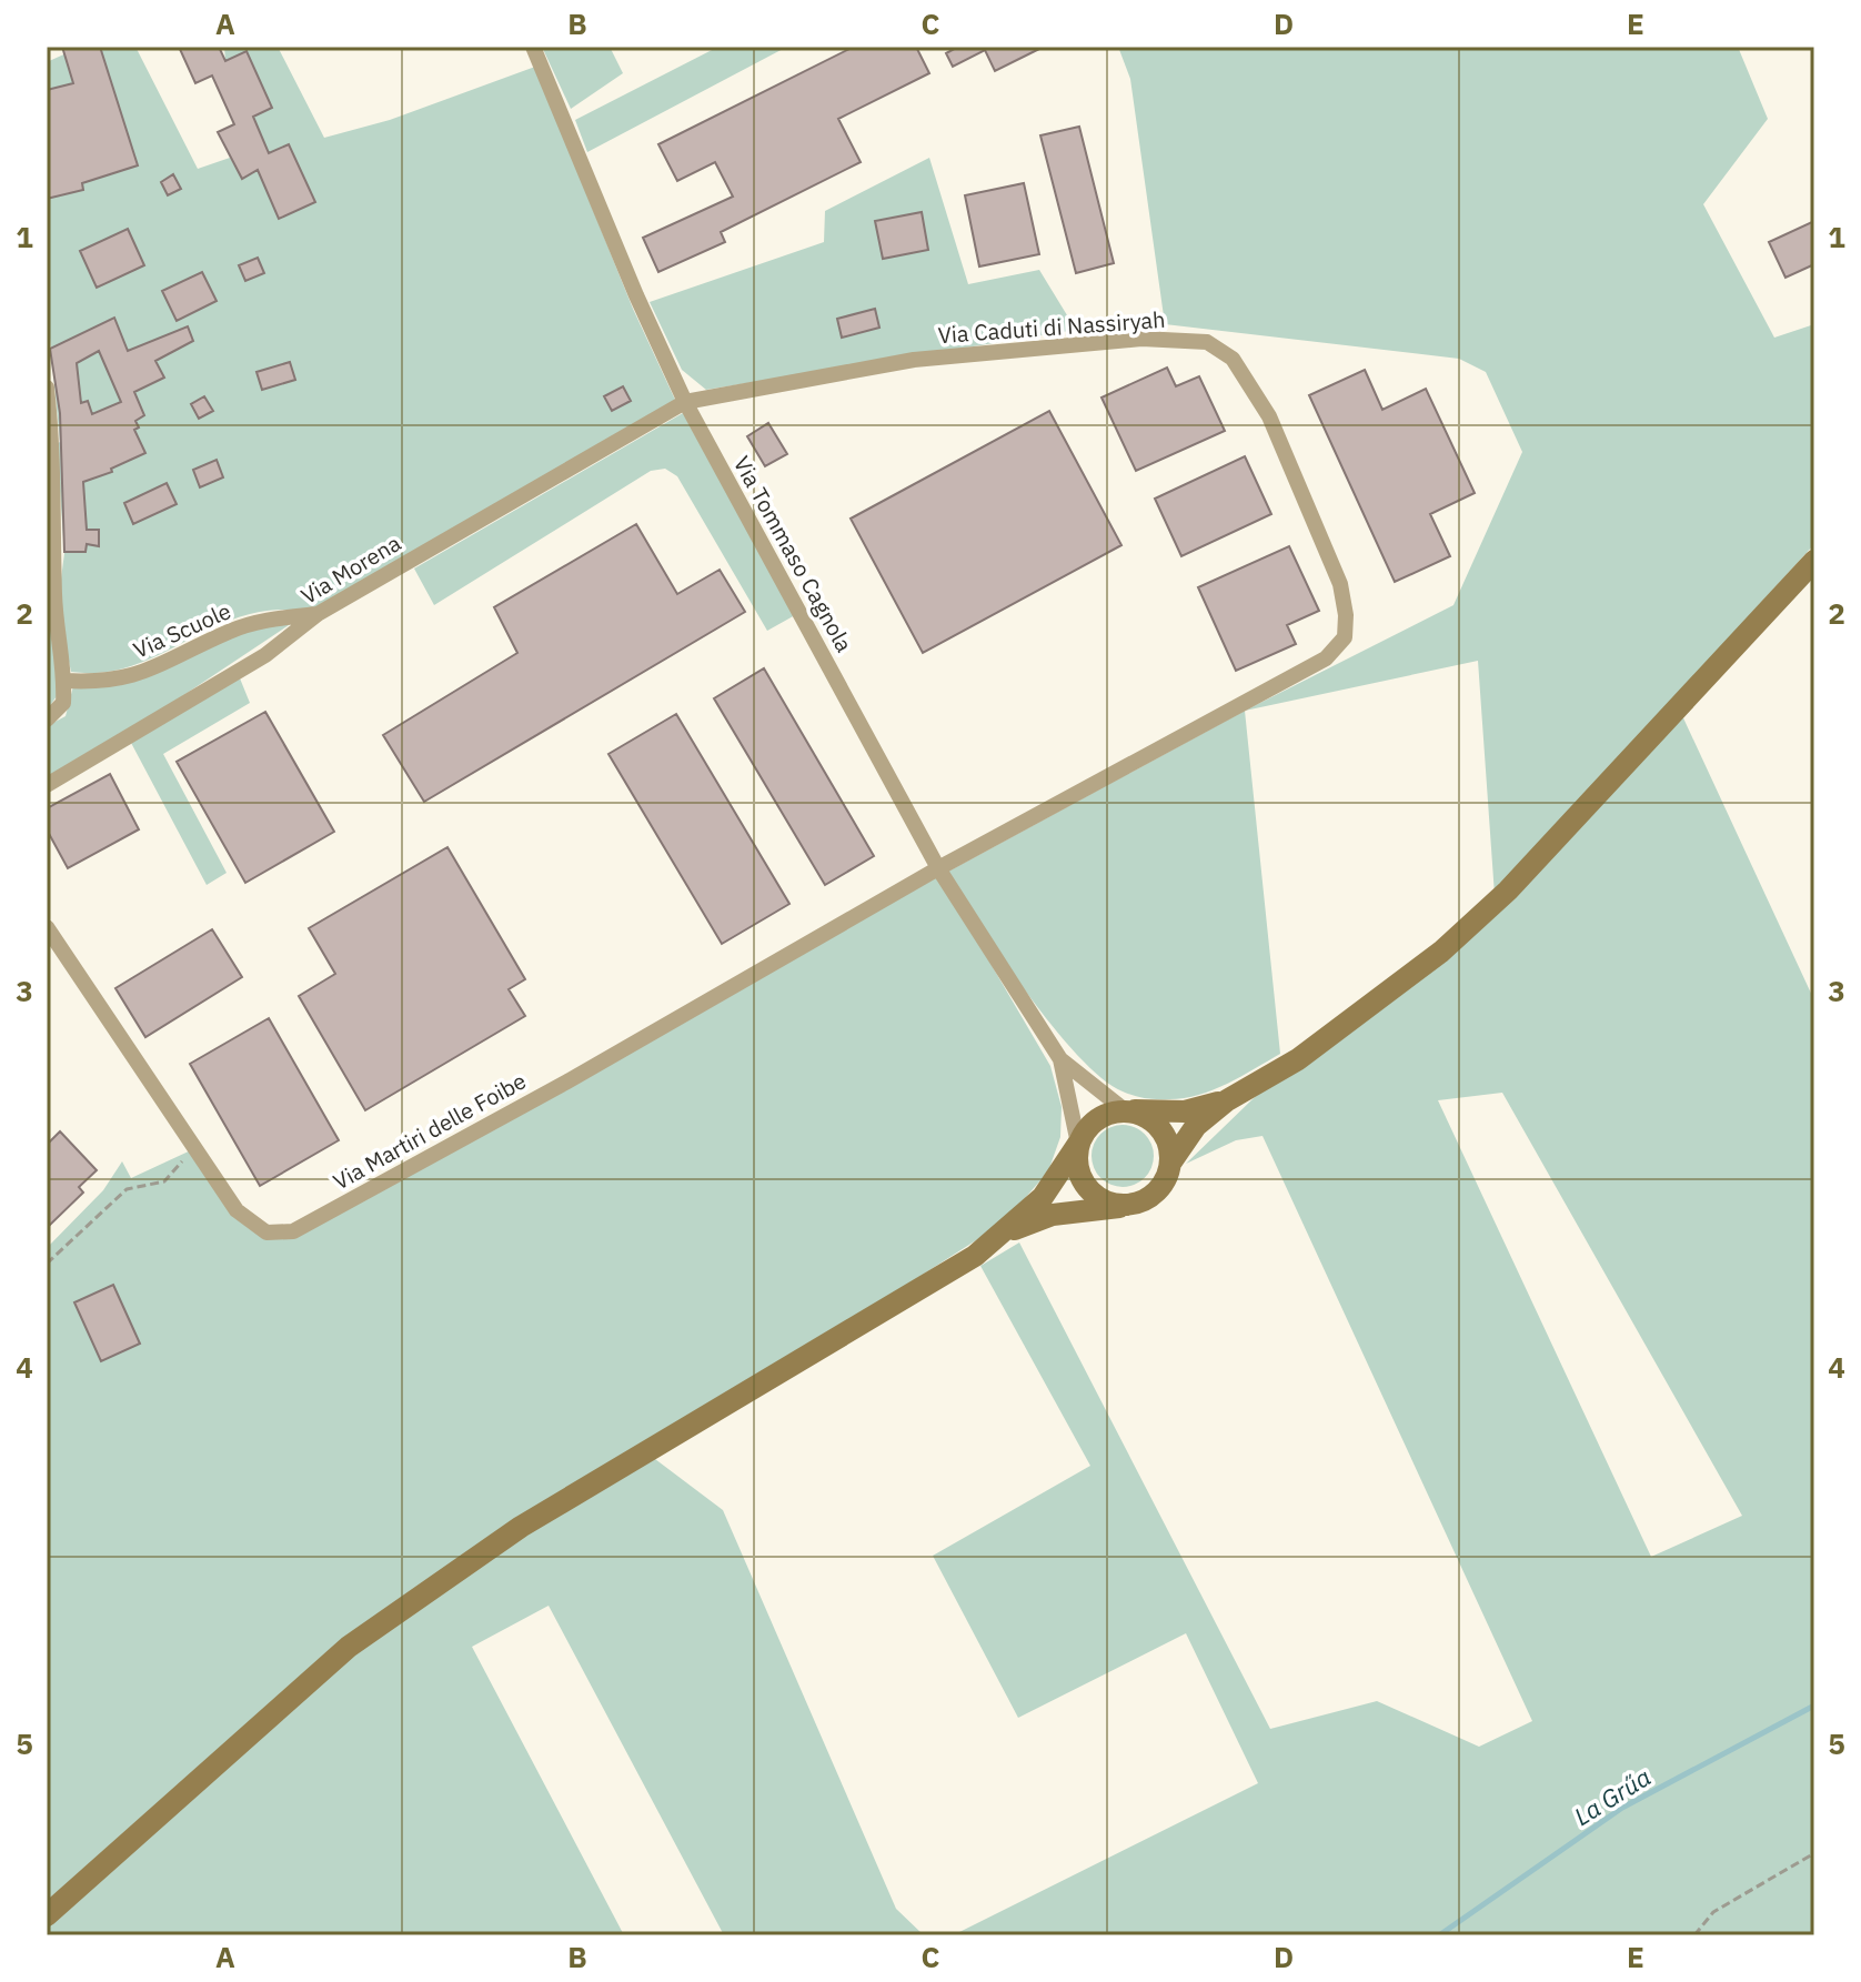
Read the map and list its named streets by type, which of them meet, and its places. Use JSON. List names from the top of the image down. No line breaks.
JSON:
{"streets":{"street":["Via Caduti di Nassiryah","Via Tommaso Cagnola","Via Morena","Via Scuole","Via Martiri delle Foibe"]},"crossings":[["Via Caduti di Nassiryah","Via Tommaso Cagnola"],["Via Caduti di Nassiryah","Via Morena"],["Via Caduti di Nassiryah","Via Martiri delle Foibe"],["Via Tommaso Cagnola","Via Morena"],["Via Tommaso Cagnola","Via Martiri delle Foibe"],["Via Morena","Via Scuole"]],"water":["La Grűa"],"grid":{"columns":["A","B","C","D","E"],"rows":["1","2","3","4","5"]}}
